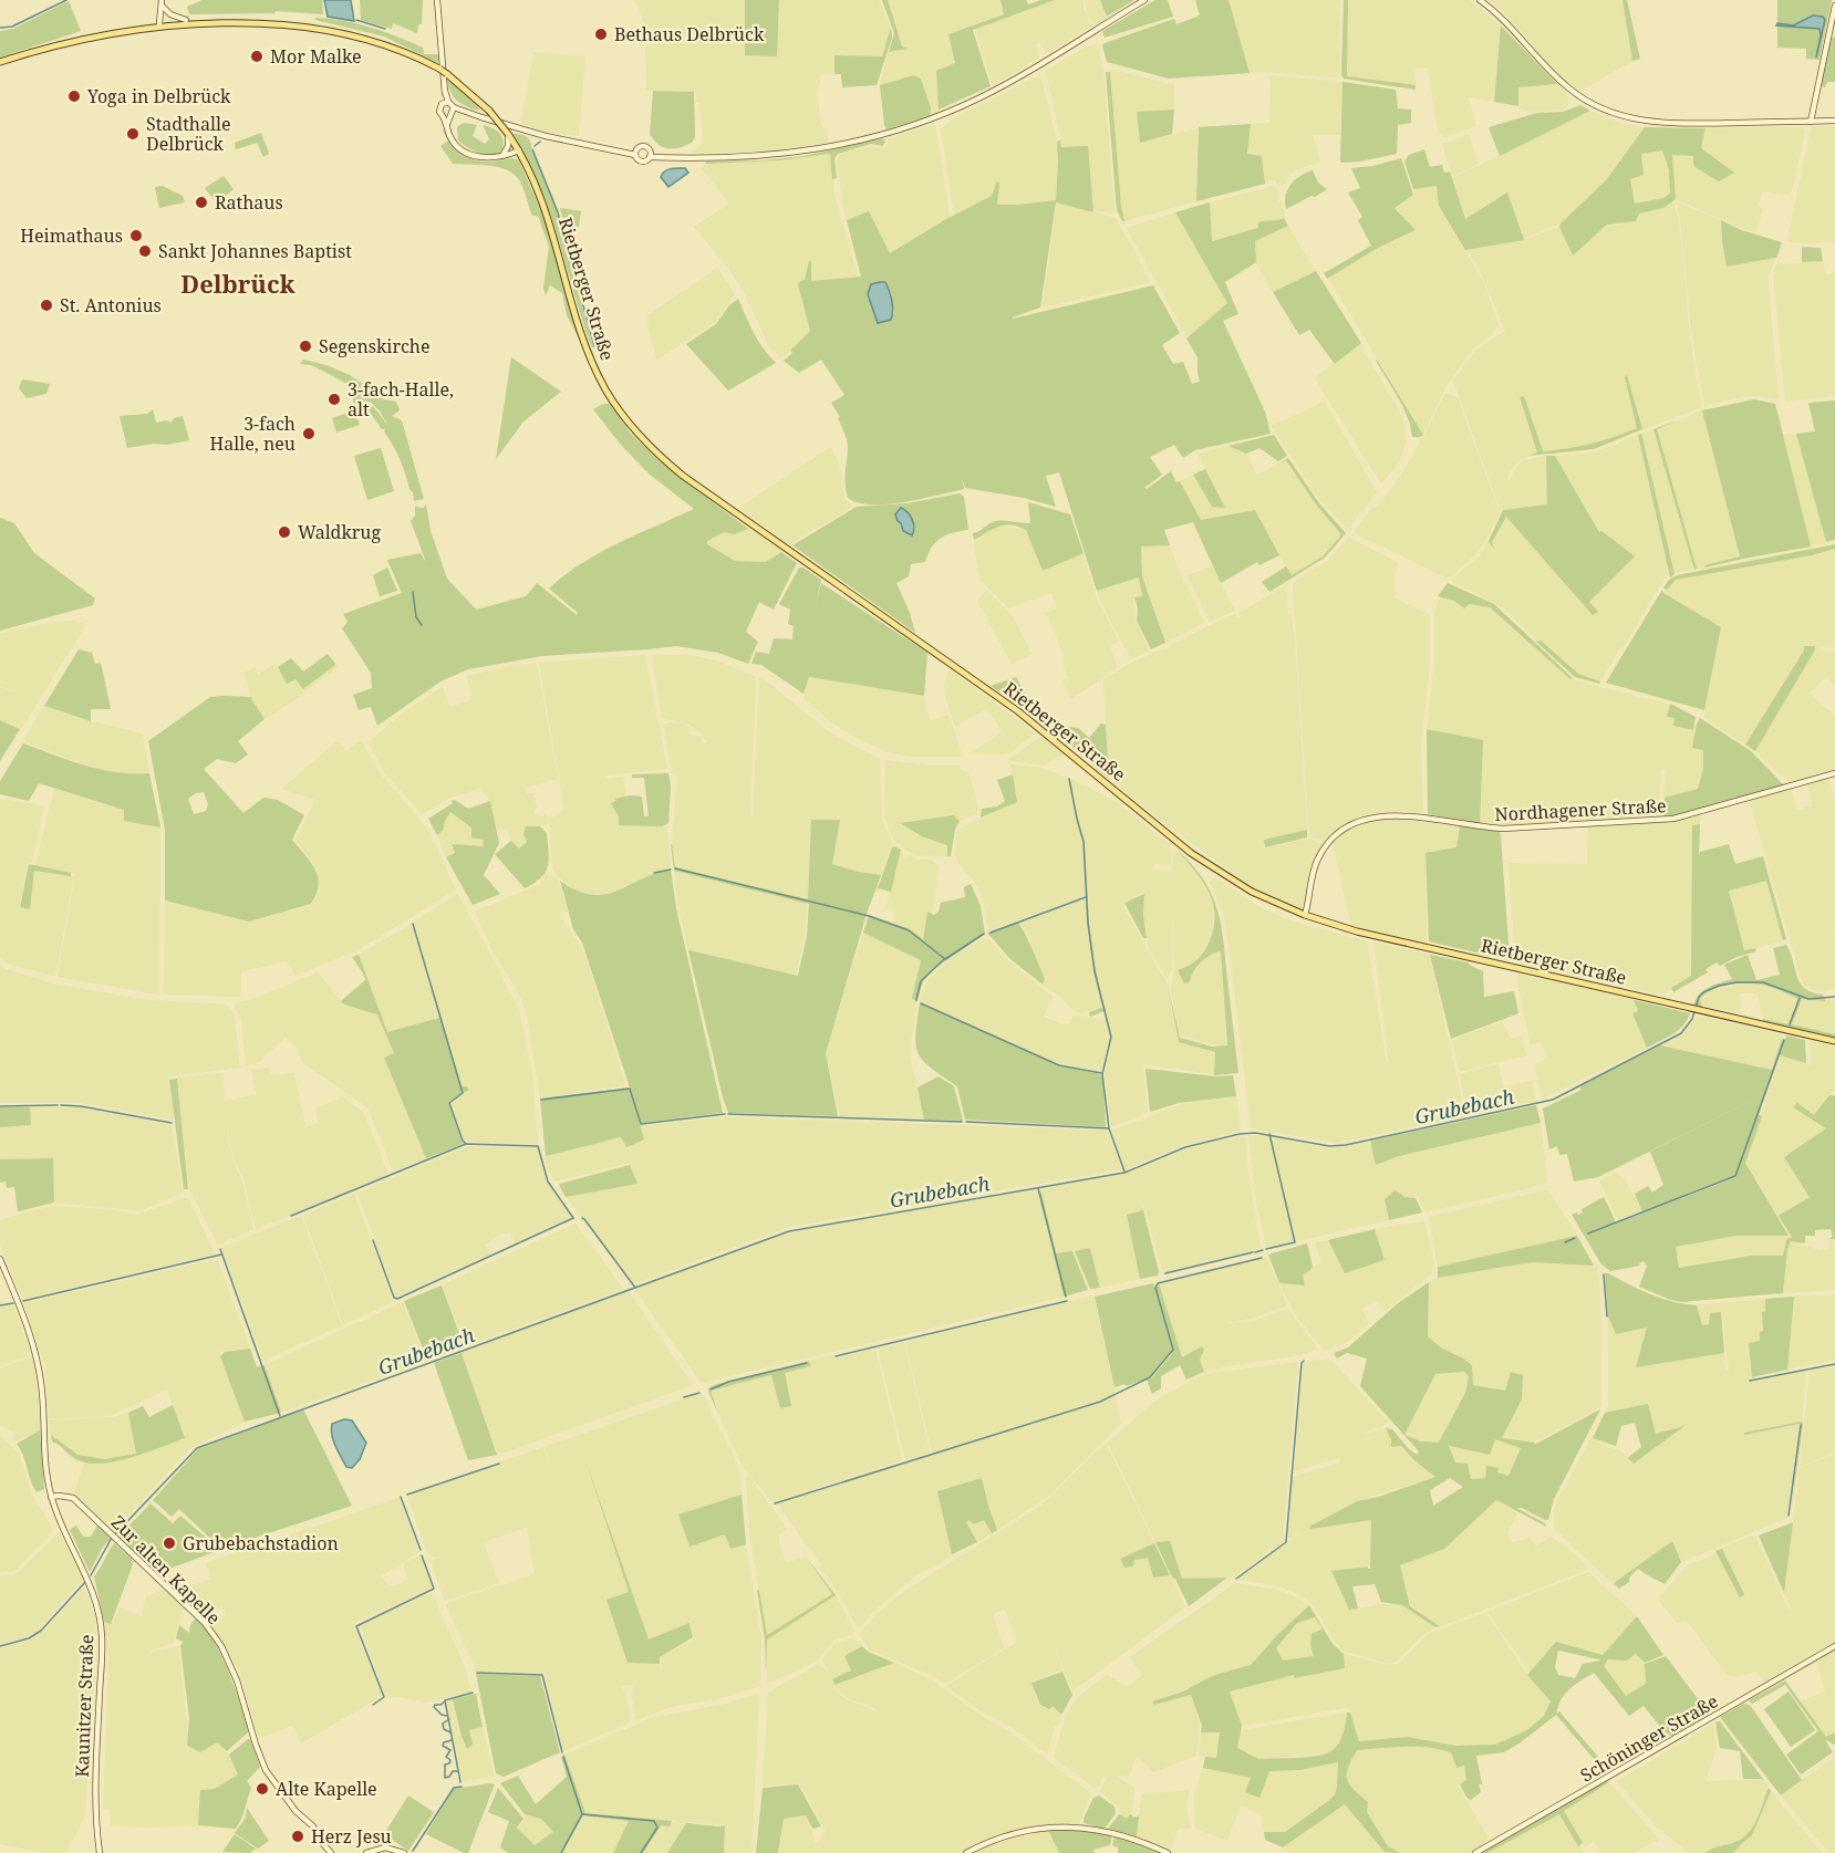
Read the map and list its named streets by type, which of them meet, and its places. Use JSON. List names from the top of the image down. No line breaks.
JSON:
{"streets":{"main road":["Rietberger Straße","Nordhagener Straße","Zur alten Kapelle","Kaunitzer Straße","Schöninger Straße"]},"crossings":[["Rietberger Straße","Nordhagener Straße"],["Zur alten Kapelle","Kaunitzer Straße"]],"districts":["Delbrück"],"water":["Grubebach"],"places":["Bethaus Delbrück","Mor Malke","Yoga in Delbrück","Stadthalle Delbrück","Rathaus","Heimathaus","Sankt Johannes Baptist","St. Antonius","Segenskirche","3-fach-Halle, alt","3-fach Halle, neu","Waldkrug","Grubebachstadion","Alte Kapelle","Herz Jesu"]}
